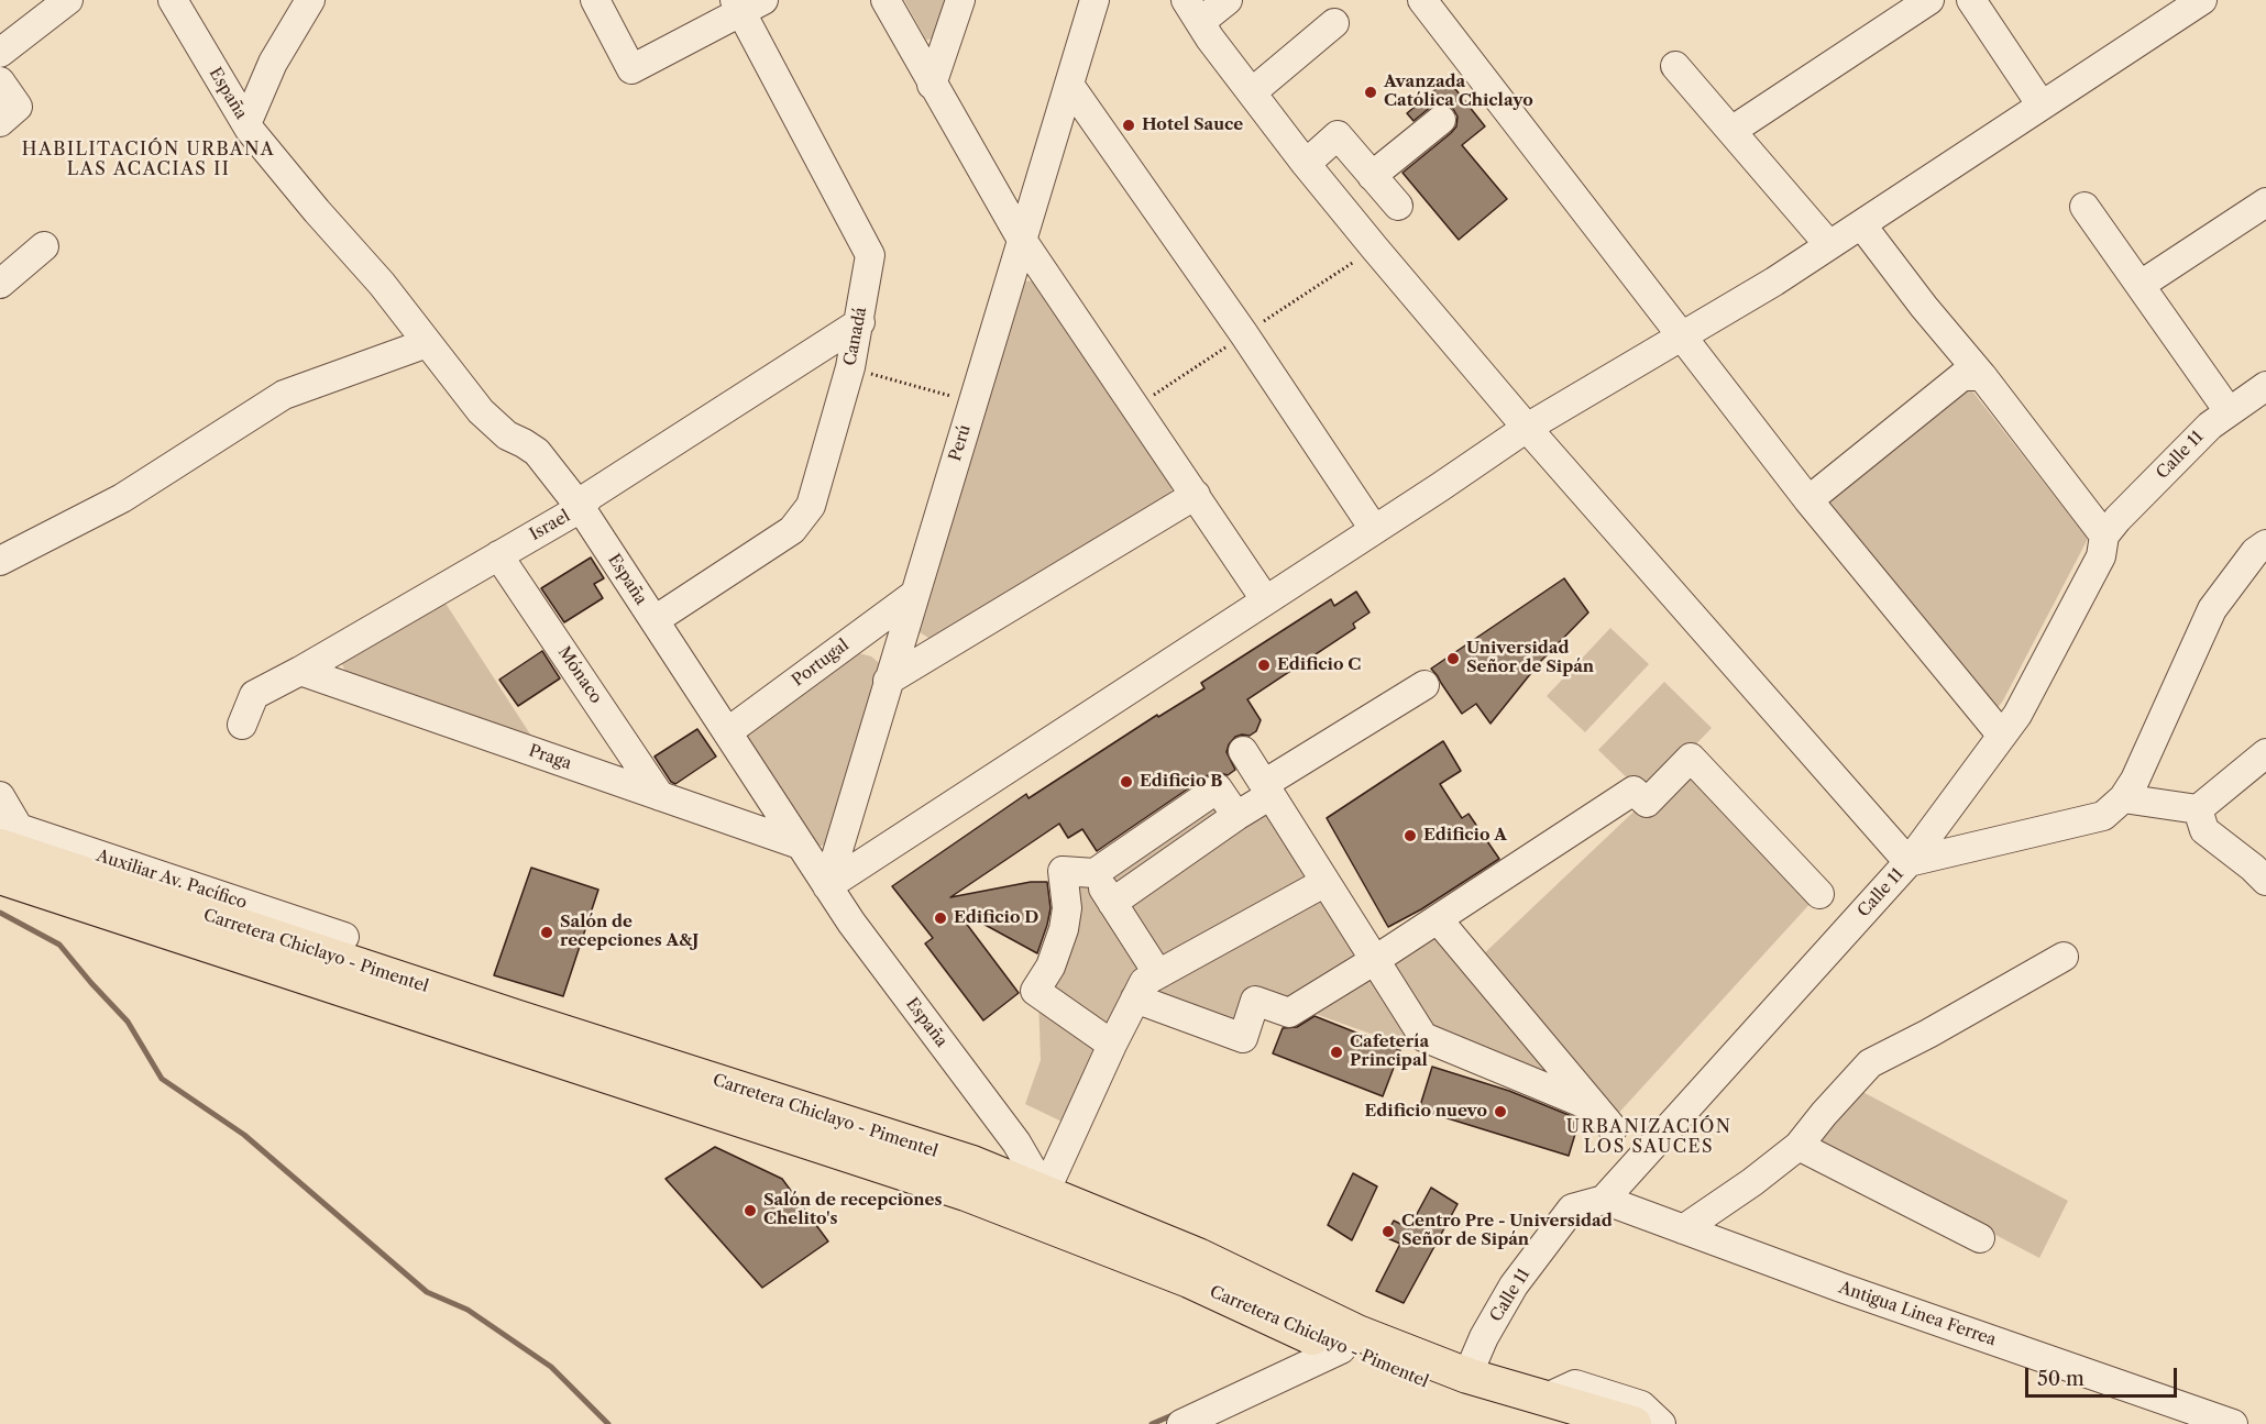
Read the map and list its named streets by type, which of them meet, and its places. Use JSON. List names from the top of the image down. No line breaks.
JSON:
{"streets":{"main road":["Carretera Chiclayo - Pimentel"],"street":["España","Canadá","Perú","Calle 11","Israel","Portugal","Mónaco","Praga","Auxiliar Av. Pacífico","Antigua Linea Ferrea"]},"crossings":[["España","Canadá"],["España","Perú"],["España","Israel"],["España","Portugal"],["España","Praga"],["España","Carretera Chiclayo - Pimentel"],["Canadá","Israel"],["Perú","Portugal"],["Calle 11","Carretera Chiclayo - Pimentel"],["Calle 11","Antigua Linea Ferrea"],["Israel","Mónaco"],["Israel","Praga"],["Mónaco","Praga"],["Auxiliar Av. Pacífico","Carretera Chiclayo - Pimentel"]],"districts":["HABILITACIÓN URBANA LAS ACACIAS II","URBANIZACIÓN LOS SAUCES"],"places":["Avanzada Católica Chiclayo","Hotel Sauce","Universidad Señor de Sipán","Edificio C","Edificio B","Edificio A","Edificio D","Salón de recepciones A&J","Cafetería Principal","Edificio nuevo","Salón de recepciones Chelito's","Centro Pre - Universidad Señor de Sipán"],"scale_bar":"50 m"}
